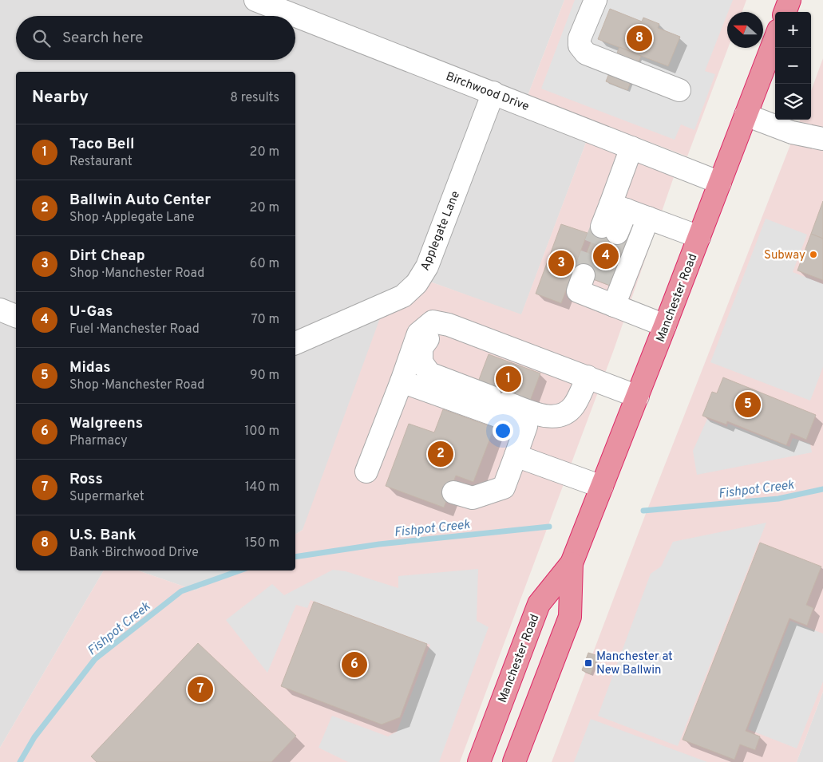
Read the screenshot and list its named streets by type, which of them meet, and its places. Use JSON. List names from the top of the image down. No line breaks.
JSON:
{"streets":{"highway":["Manchester Road"],"street":["Birchwood Drive","Applegate Lane"]},"crossings":[["Birchwood Drive","Applegate Lane"],["Birchwood Drive","Manchester Road"]],"water":["Fishpot Creek"],"places":{"other":["Subway"],"transit":["Manchester at New Ballwin"]},"north":"left","page":{"map_buttons":["+","−"],"search":"Search here","pins":["8","4","3","1","5","2","6","7"],"heading":["Nearby","8 results"],"list":[{"mark":"1","name":"Taco Bell","note":"Restaurant","value":"20 m"},{"mark":"2","name":"Ballwin Auto Center","note":"Shop · Applegate Lane","value":"20 m"},{"mark":"3","name":"Dirt Cheap","note":"Shop · Manchester Road","value":"60 m"},{"mark":"4","name":"U-Gas","note":"Fuel · Manchester Road","value":"70 m"},{"mark":"5","name":"Midas","note":"Shop · Manchester Road","value":"90 m"},{"mark":"6","name":"Walgreens","note":"Pharmacy","value":"100 m"},{"mark":"7","name":"Ross","note":"Supermarket","value":"140 m"},{"mark":"8","name":"U.S. Bank","note":"Bank · Birchwood Drive","value":"150 m"}]}}
